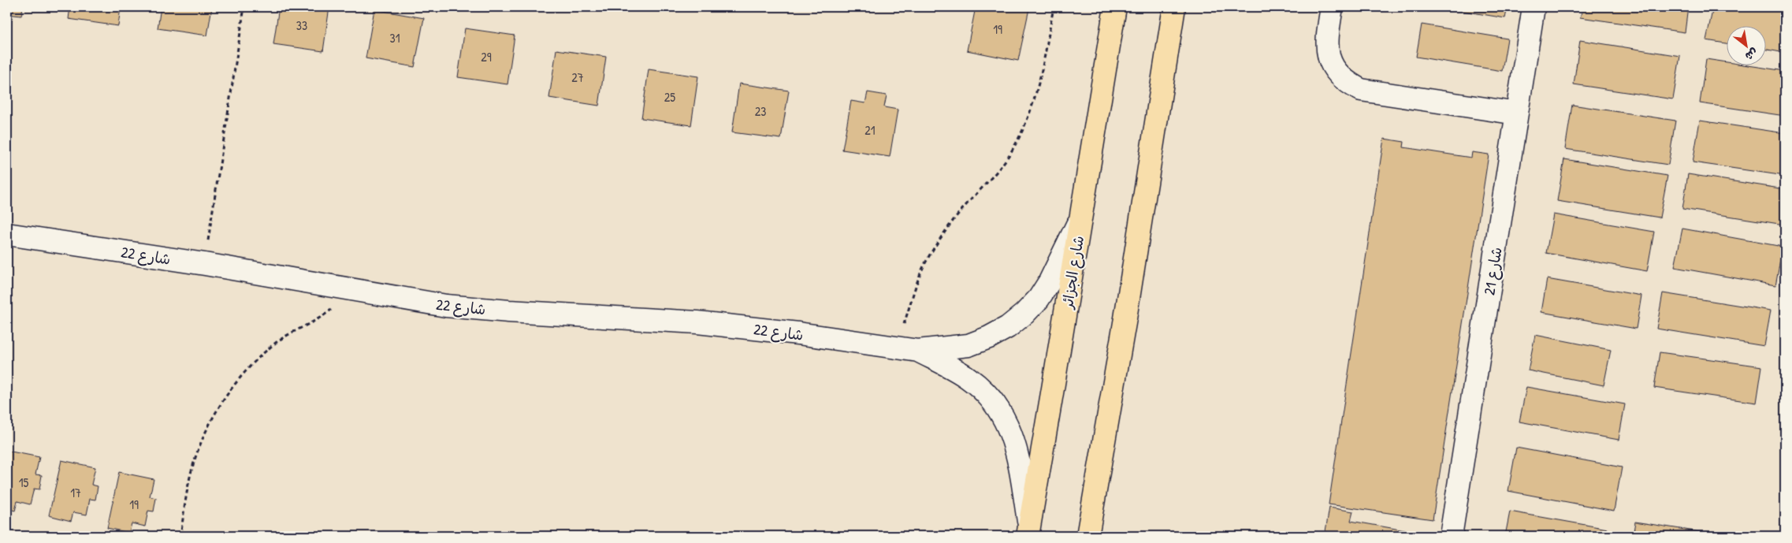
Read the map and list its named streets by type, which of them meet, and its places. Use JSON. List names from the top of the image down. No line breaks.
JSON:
{"streets":{"main road":["شارع الجزائر"],"street":["شارع 22","شارع 21"]},"crossings":[["شارع 22","شارع الجزائر"]],"house_numbers":["33","19","31","29","27","25","23","21","15","17","19"],"north":"bottom right"}
